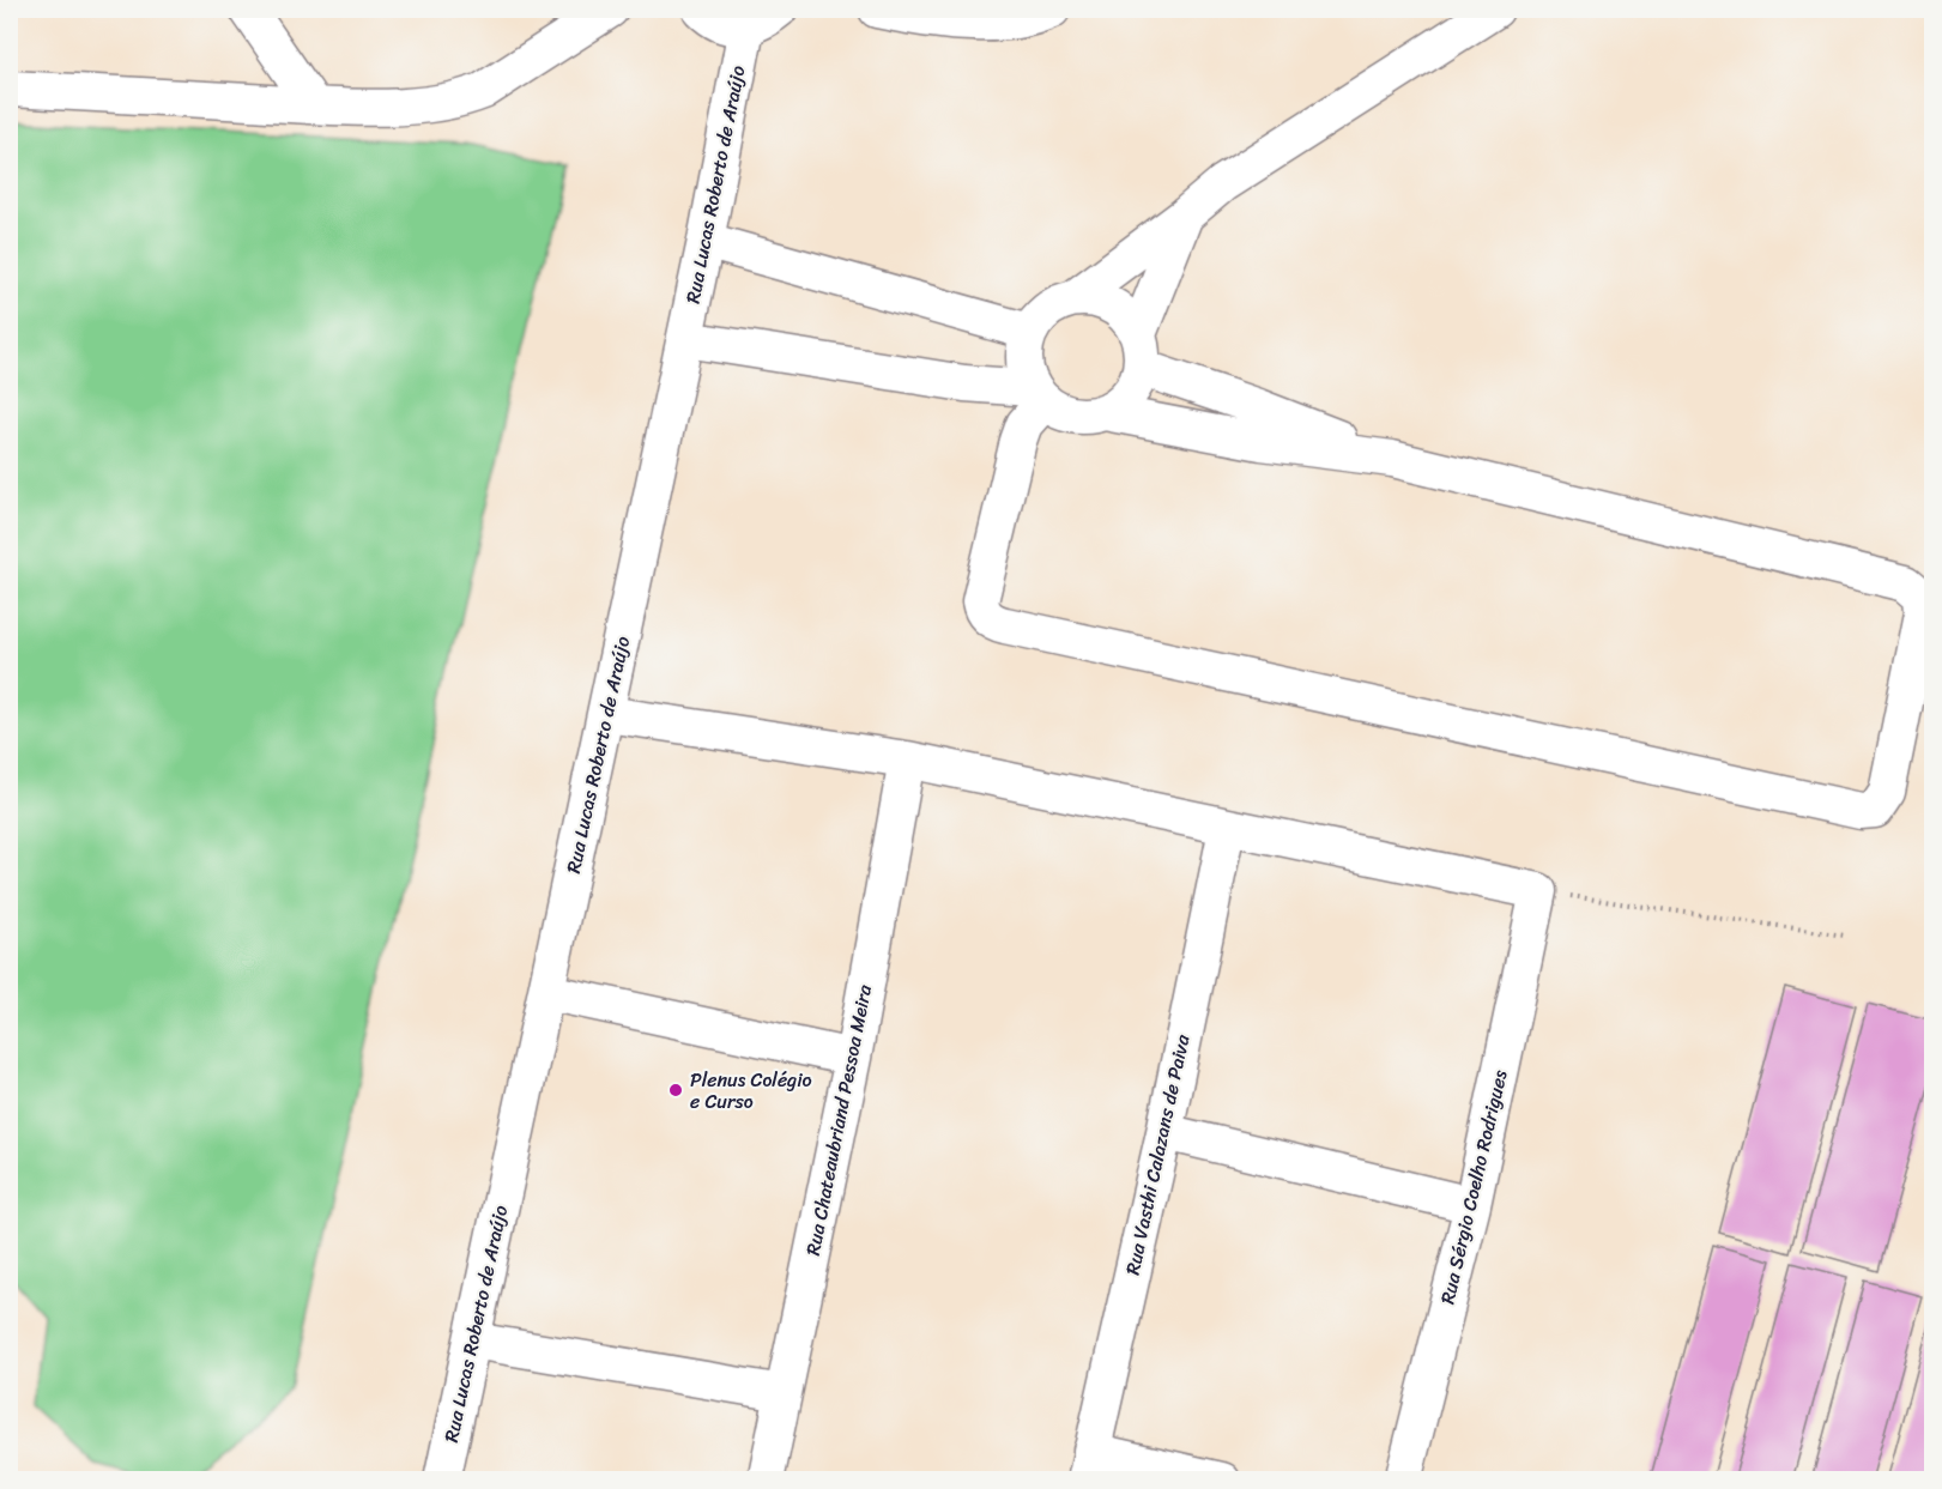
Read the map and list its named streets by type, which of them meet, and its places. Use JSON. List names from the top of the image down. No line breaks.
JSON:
{"streets":{"street":["Rua Lucas Roberto de Araújo","Rua Chateaubriand Pessoa Meira","Rua Vasthi Calazans de Paiva","Rua Sérgio Coelho Rodrigues"]},"places":["Plenus Colégio e Curso"]}
